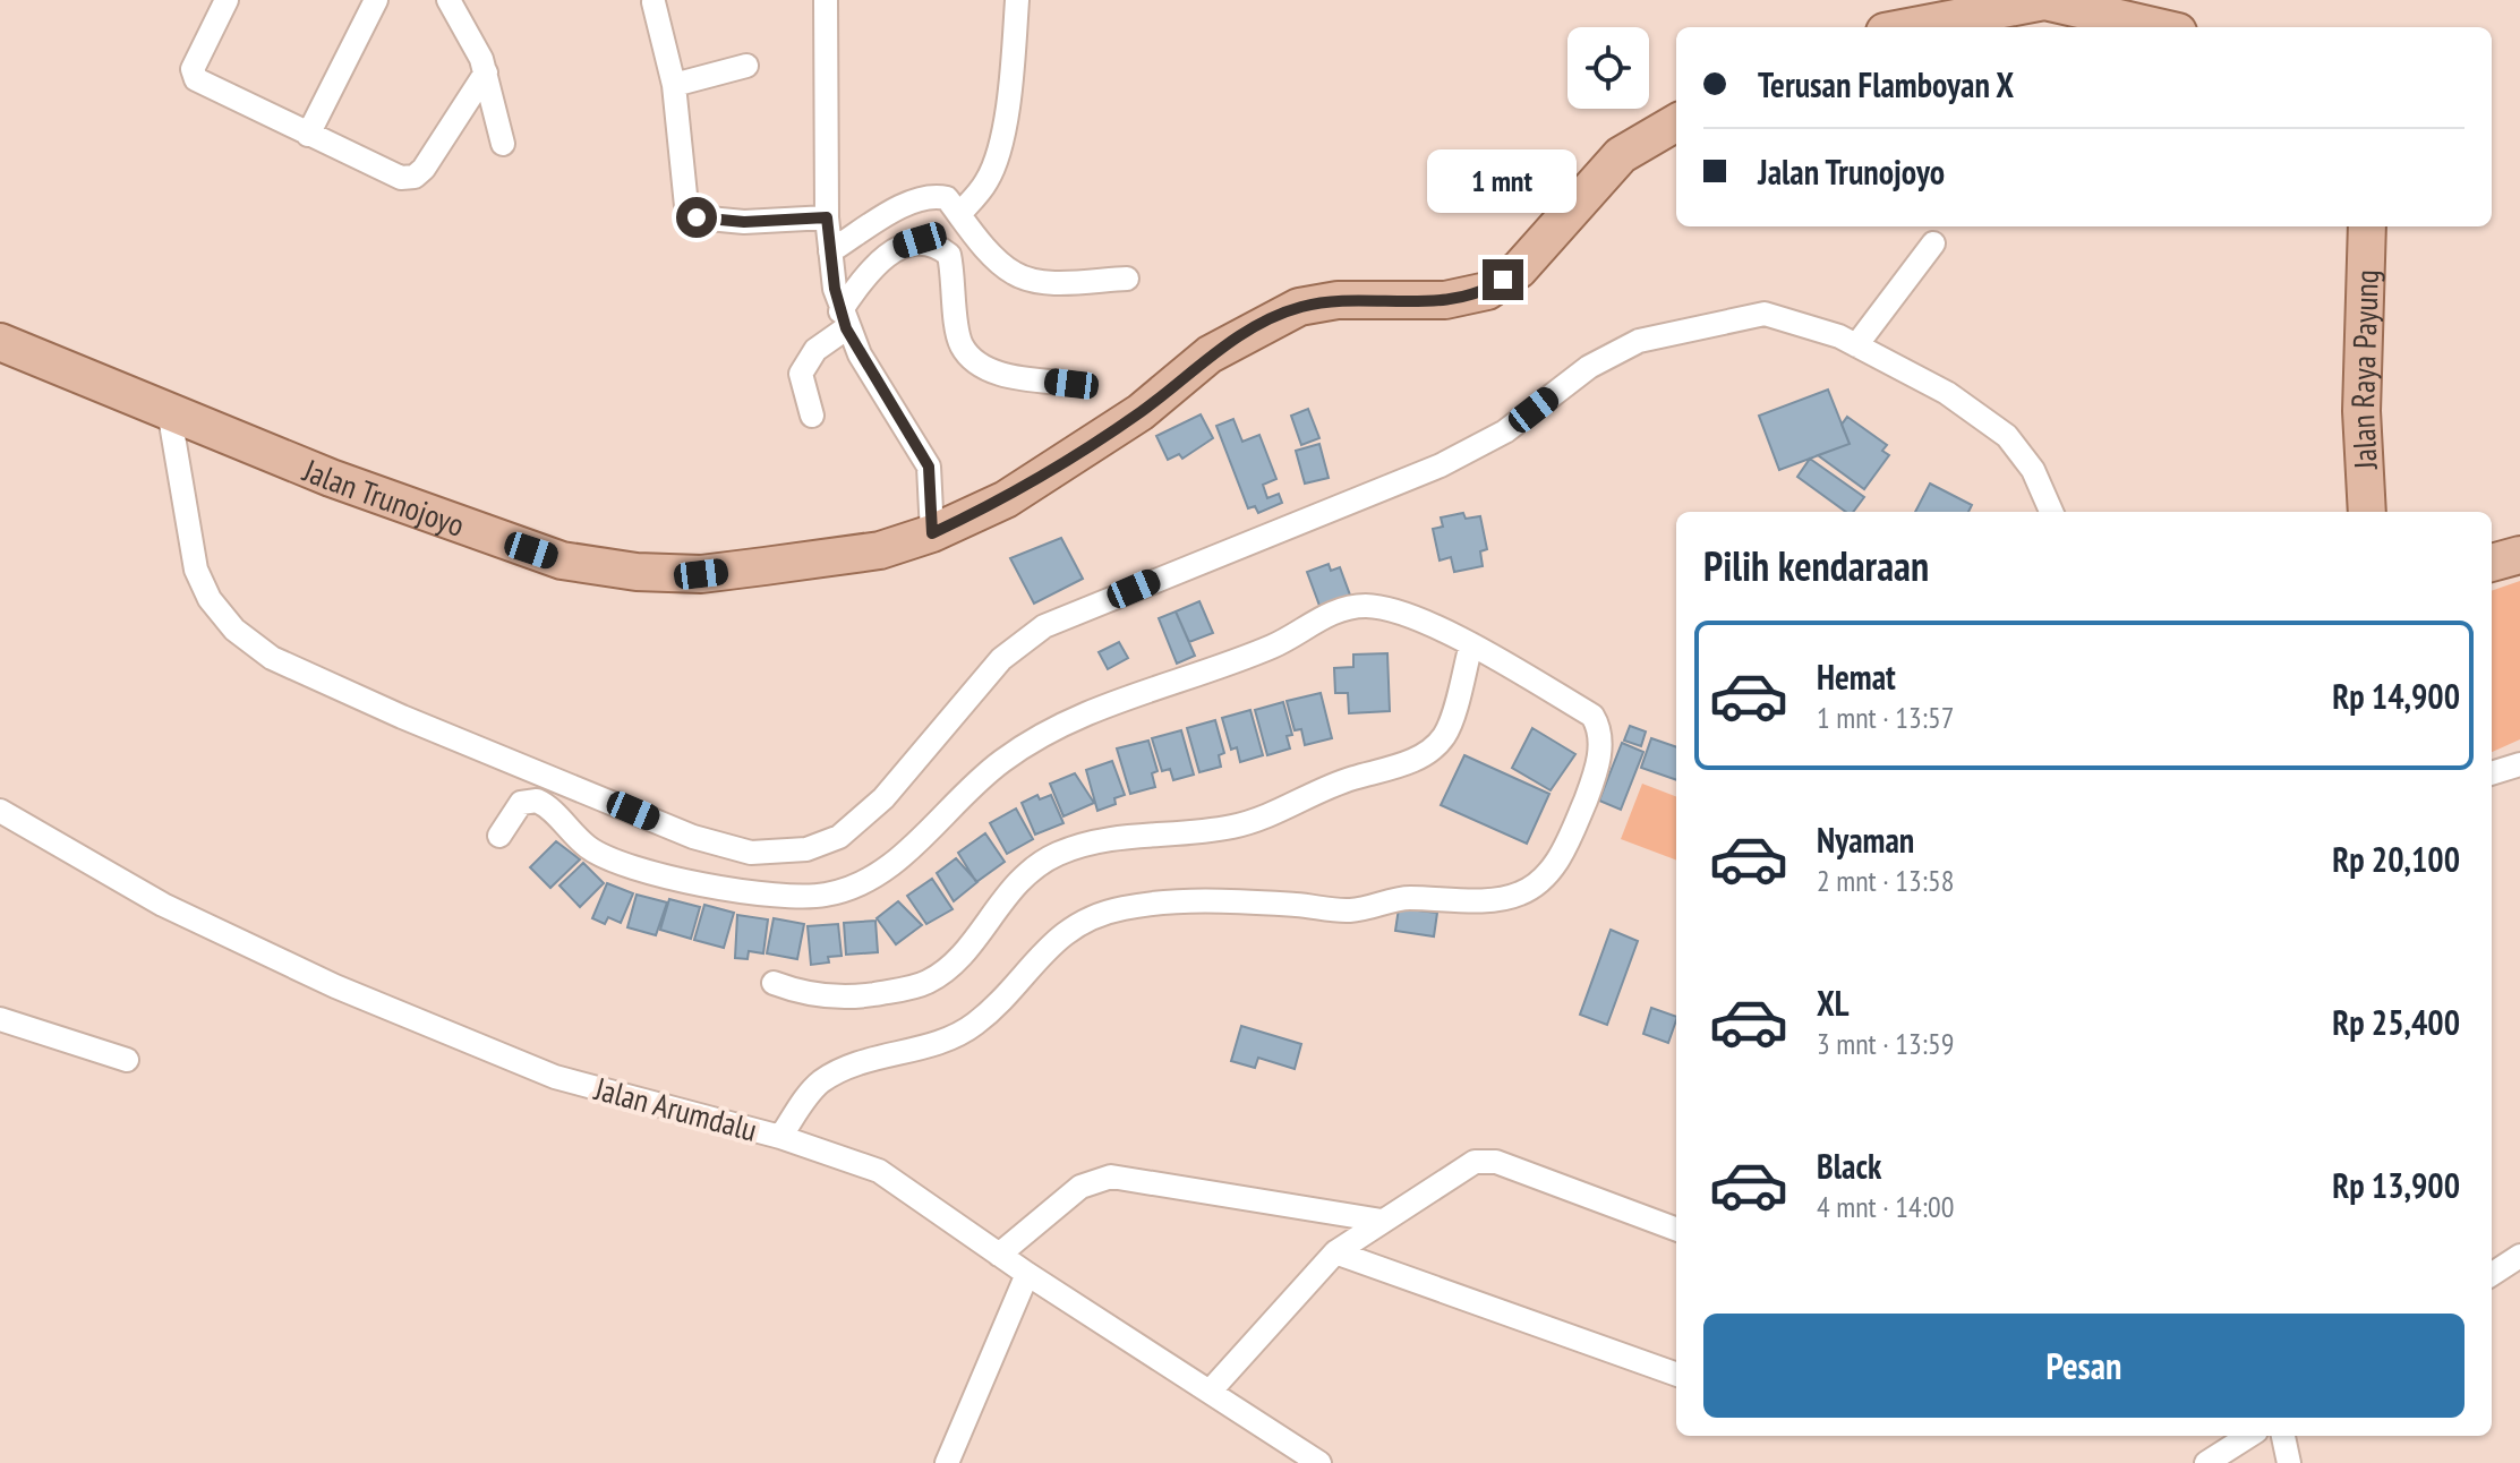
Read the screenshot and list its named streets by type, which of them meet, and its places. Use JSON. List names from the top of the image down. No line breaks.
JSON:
{"streets":{"main road":["Jalan Raya Payung","Jalan Trunojoyo"],"street":["Jalan Arumdalu"]},"page":{"banner":["Terusan Flamboyan X","Jalan Trunojoyo"],"bubble":"1 mnt","heading":"Pilih kendaraan","list":[{"name":"Hemat","note":"1 mnt · 13:57","value":"Rp 14,900"},{"name":"Nyaman","note":"2 mnt · 13:58","value":"Rp 20,100"},{"name":"XL","note":"3 mnt · 13:59","value":"Rp 25,400"},{"name":"Black","note":"4 mnt · 14:00","value":"Rp 13,900"}],"buttons":"Pesan"}}
